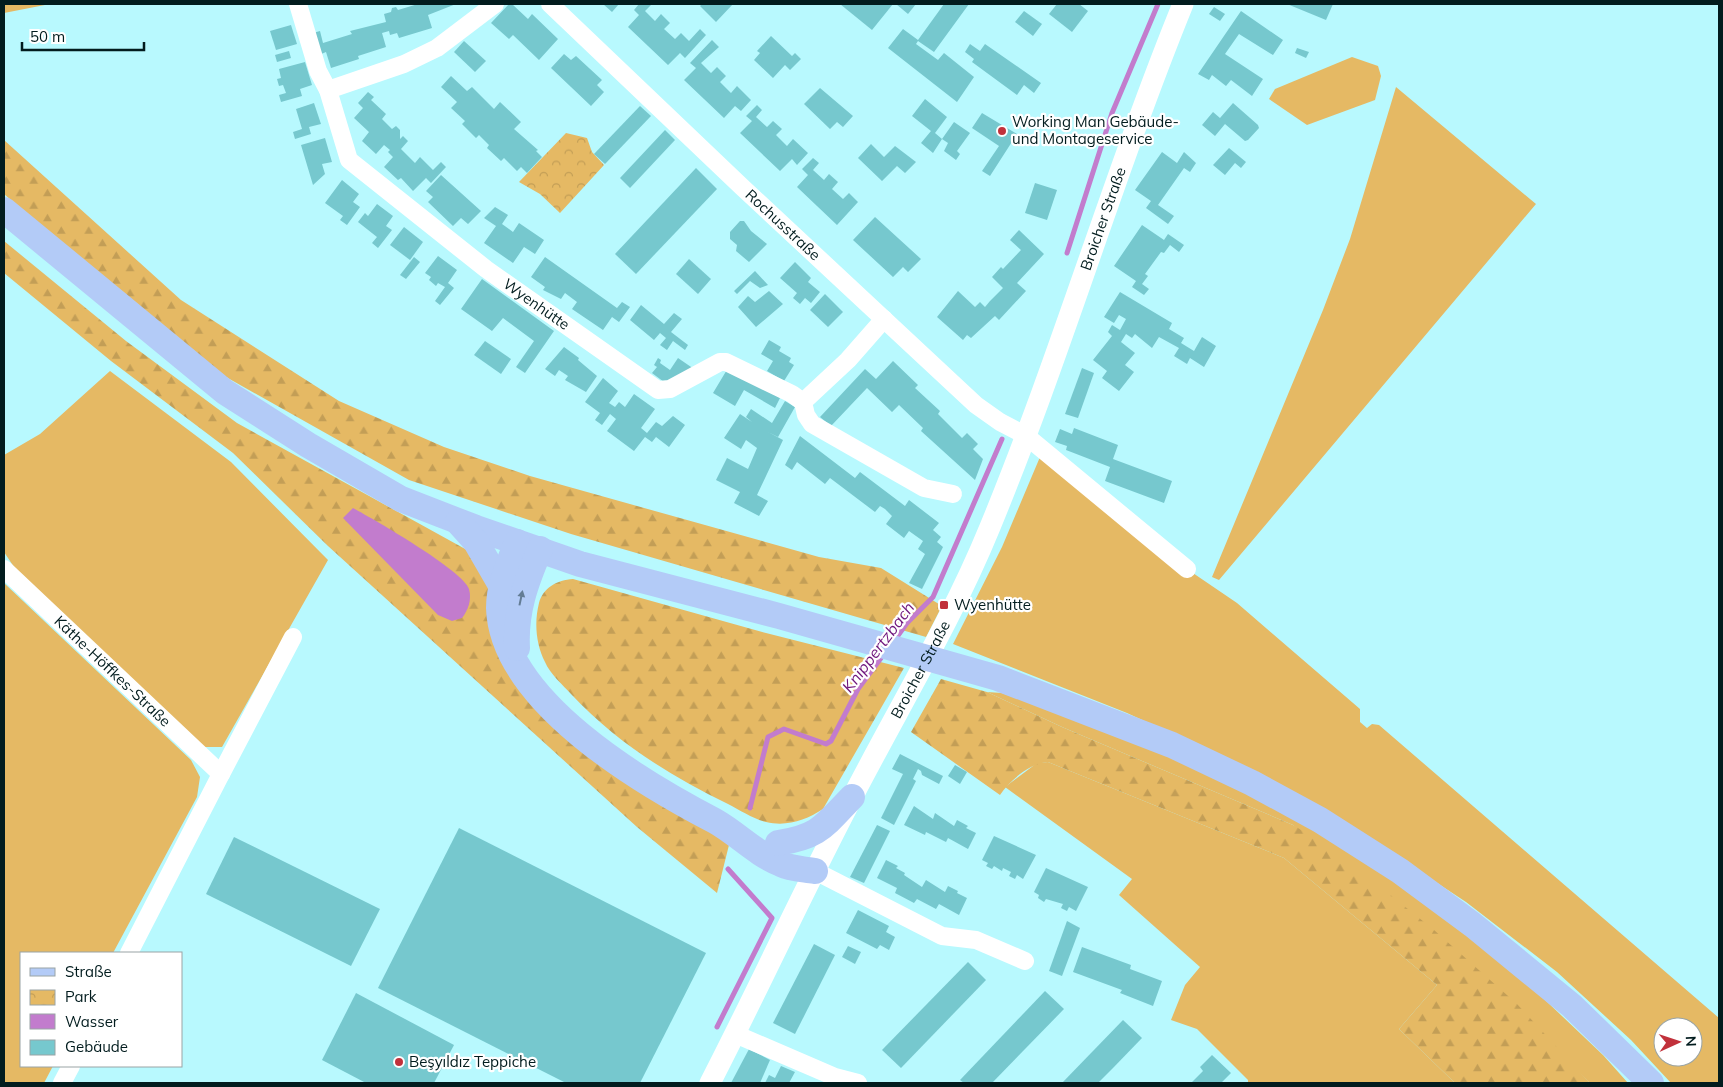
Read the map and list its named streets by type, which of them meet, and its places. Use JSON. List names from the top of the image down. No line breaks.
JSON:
{"streets":{"street":["Broicher Straße","Rochusstraße","Wyenhütte","Käthe-Höffkes-Straße"]},"crossings":[["Broicher Straße","Rochusstraße"]],"water":["Knippertzbach"],"places":{"other":["Working Man Gebäude- und Montageservice","Beşyıldız Teppiche"],"transit":["Wyenhütte"]},"legend":["Straße","Park","Wasser","Gebäude"],"scale_bar":"50 m","north":"right"}
